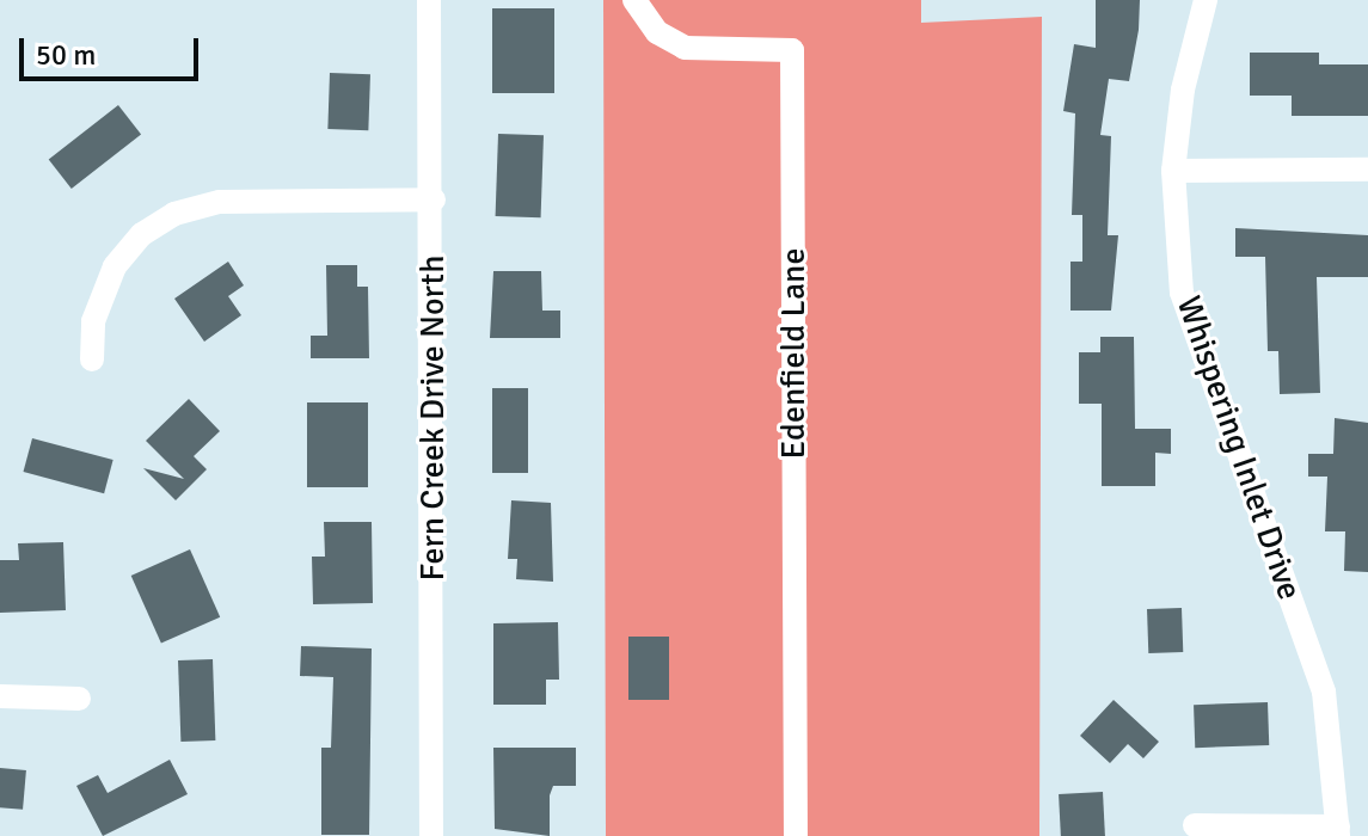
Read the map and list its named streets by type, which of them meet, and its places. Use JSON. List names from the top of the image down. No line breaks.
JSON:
{"streets":{"street":["Edenfield Lane","Fern Creek Drive North","Whispering Inlet Drive"]},"scale_bar":"50 m"}
